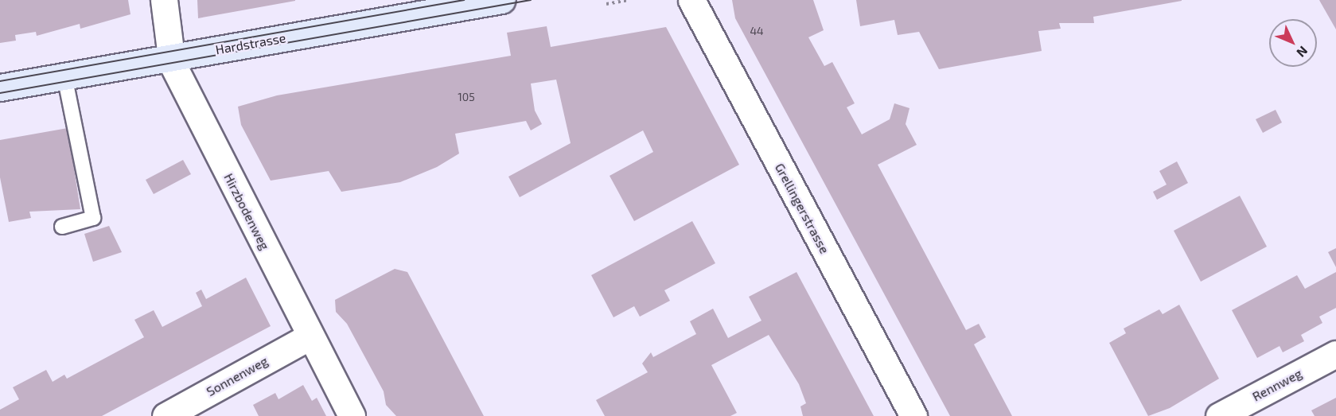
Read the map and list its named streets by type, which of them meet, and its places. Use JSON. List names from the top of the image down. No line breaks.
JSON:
{"streets":{"street":["Hardstrasse","Grellingerstrasse","Hirzbodenweg","Sonnenweg","Rennweg"]},"crossings":[["Hardstrasse","Hirzbodenweg"],["Hirzbodenweg","Sonnenweg"]],"house_numbers":["44","105"],"north":"bottom right"}
